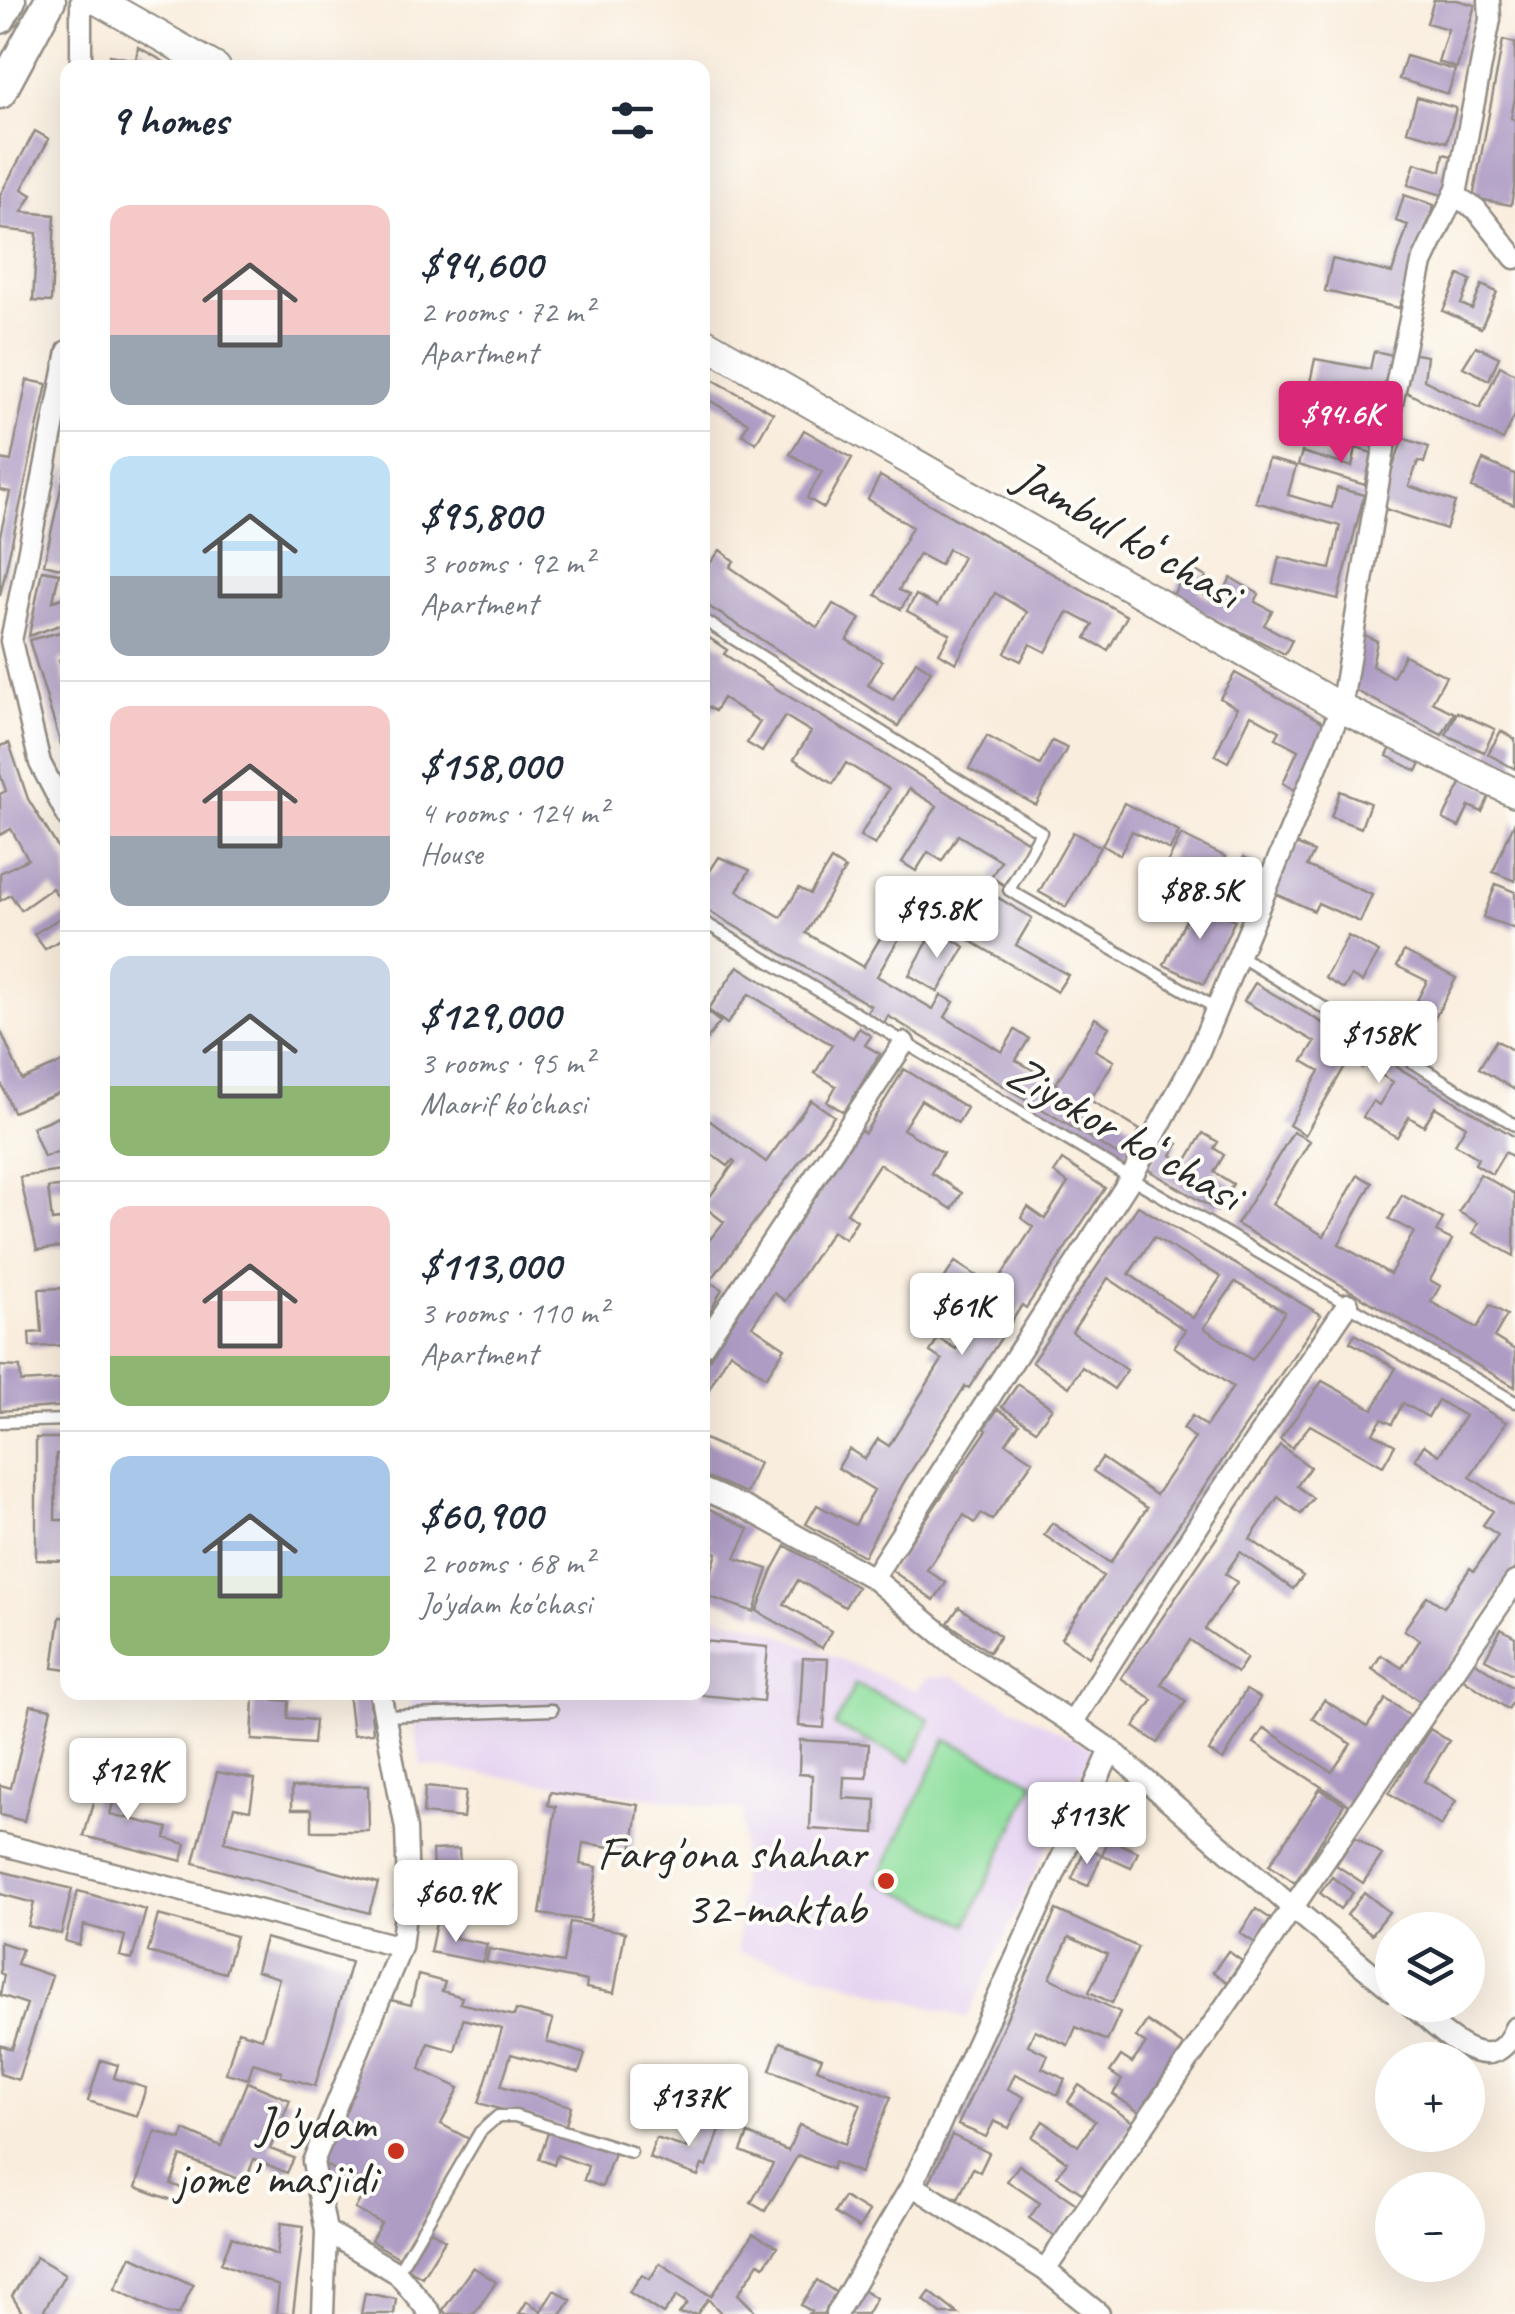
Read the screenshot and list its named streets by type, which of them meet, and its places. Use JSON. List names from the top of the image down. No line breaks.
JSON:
{"streets":{"street":["Jambul koʻchasi"],"lane":["Ziyokor koʻchasi"]},"places":["Farg'ona shahar 32-maktab","Jo'ydam jome' masjidi"],"page":{"heading":"9 homes","list":[{"name":"$94,600","note":"2 rooms · 72 m² · Apartment"},{"name":"$95,800","note":"3 rooms · 92 m² · Apartment"},{"name":"$158,000","note":"4 rooms · 124 m² · House"},{"name":"$129,000","note":"3 rooms · 95 m² · Maorif ko'chasi"},{"name":"$113,000","note":"3 rooms · 110 m² · Apartment"},{"name":"$60,900","note":"2 rooms · 68 m² · Jo'ydam ko'chasi"}],"price":["$94.6K","$88.5K","$95.8K","$158K","$61K","$129K","$113K","$60.9K","$137K"],"map_buttons":["+","−"]}}
